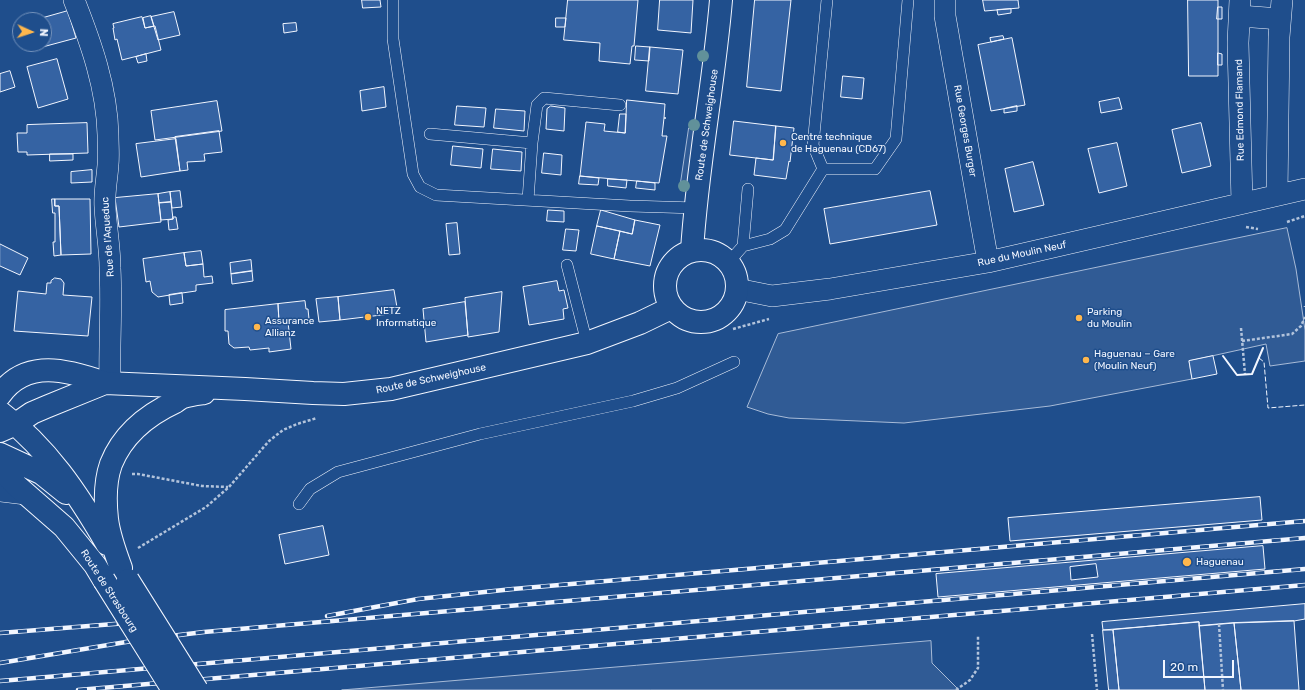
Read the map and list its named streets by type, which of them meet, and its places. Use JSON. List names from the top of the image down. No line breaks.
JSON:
{"streets":{"main road":["Route de Schweighouse","Route de Strasbourg"],"street":["Rue Edmond Flamand","Rue Georges Burger","Rue de l'Aqueduc","Rue du Moulin Neuf"]},"crossings":[["Rue Edmond Flamand","Rue du Moulin Neuf"],["Route de Schweighouse","Rue de l'Aqueduc"],["Route de Schweighouse","Rue du Moulin Neuf"],["Route de Schweighouse","Route de Strasbourg"],["Rue Georges Burger","Rue du Moulin Neuf"],["Rue de l'Aqueduc","Route de Strasbourg"]],"places":["Centre technique de Haguenau (CD67)","NETZ Informatique","Parking du Moulin","Assurance Allianz","Haguenau − Gare (Moulin Neuf)","Haguenau"],"scale_bar":"20 m","north":"right"}
